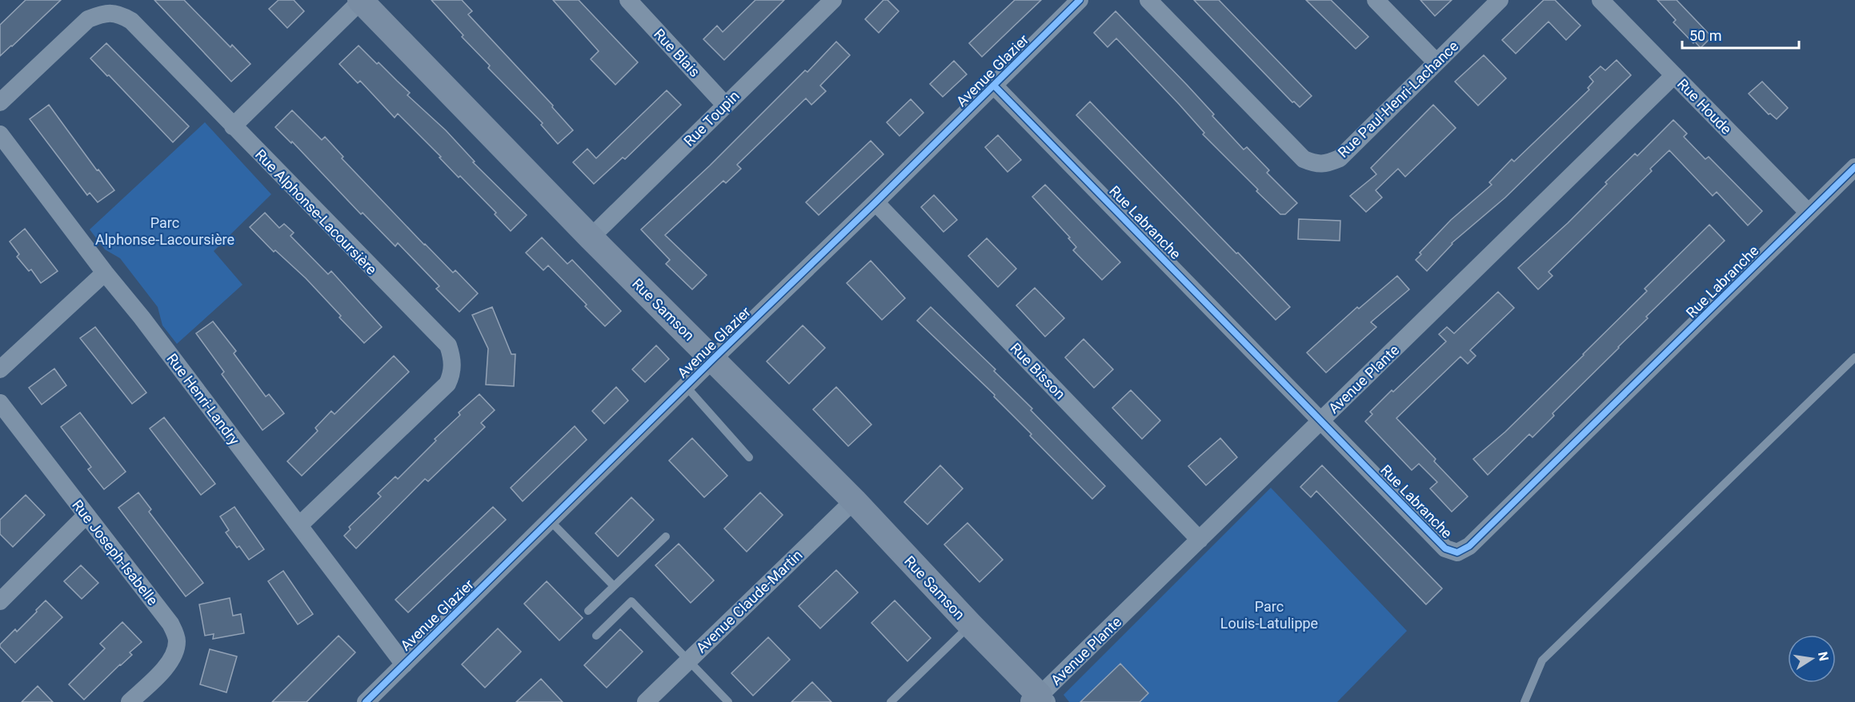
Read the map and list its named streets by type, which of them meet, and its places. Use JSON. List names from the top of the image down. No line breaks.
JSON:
{"streets":{"street":["Rue Blais","Avenue Glazier","Rue Paul-Henri-Lachance","Rue Houde","Rue Toupin","Rue Alphonse-Lacoursière","Rue Labranche","Rue Samson","Rue Bisson","Avenue Plante","Rue Henri-Landry","Rue Joseph-Isabelle","Avenue Claude-Martin"]},"crossings":[["Rue Blais","Rue Toupin"],["Avenue Glazier","Rue Labranche"],["Avenue Glazier","Rue Samson"],["Avenue Glazier","Rue Bisson"],["Avenue Glazier","Rue Henri-Landry"],["Rue Houde","Rue Labranche"],["Rue Houde","Avenue Plante"],["Rue Toupin","Rue Samson"],["Rue Alphonse-Lacoursière","Rue Henri-Landry"],["Rue Labranche","Avenue Plante"],["Rue Samson","Avenue Plante"],["Rue Samson","Avenue Claude-Martin"],["Rue Bisson","Avenue Plante"]],"parks":["Parc Alphonse-Lacoursière","Parc Louis-Latulippe"],"scale_bar":"50 m","north":"right"}
